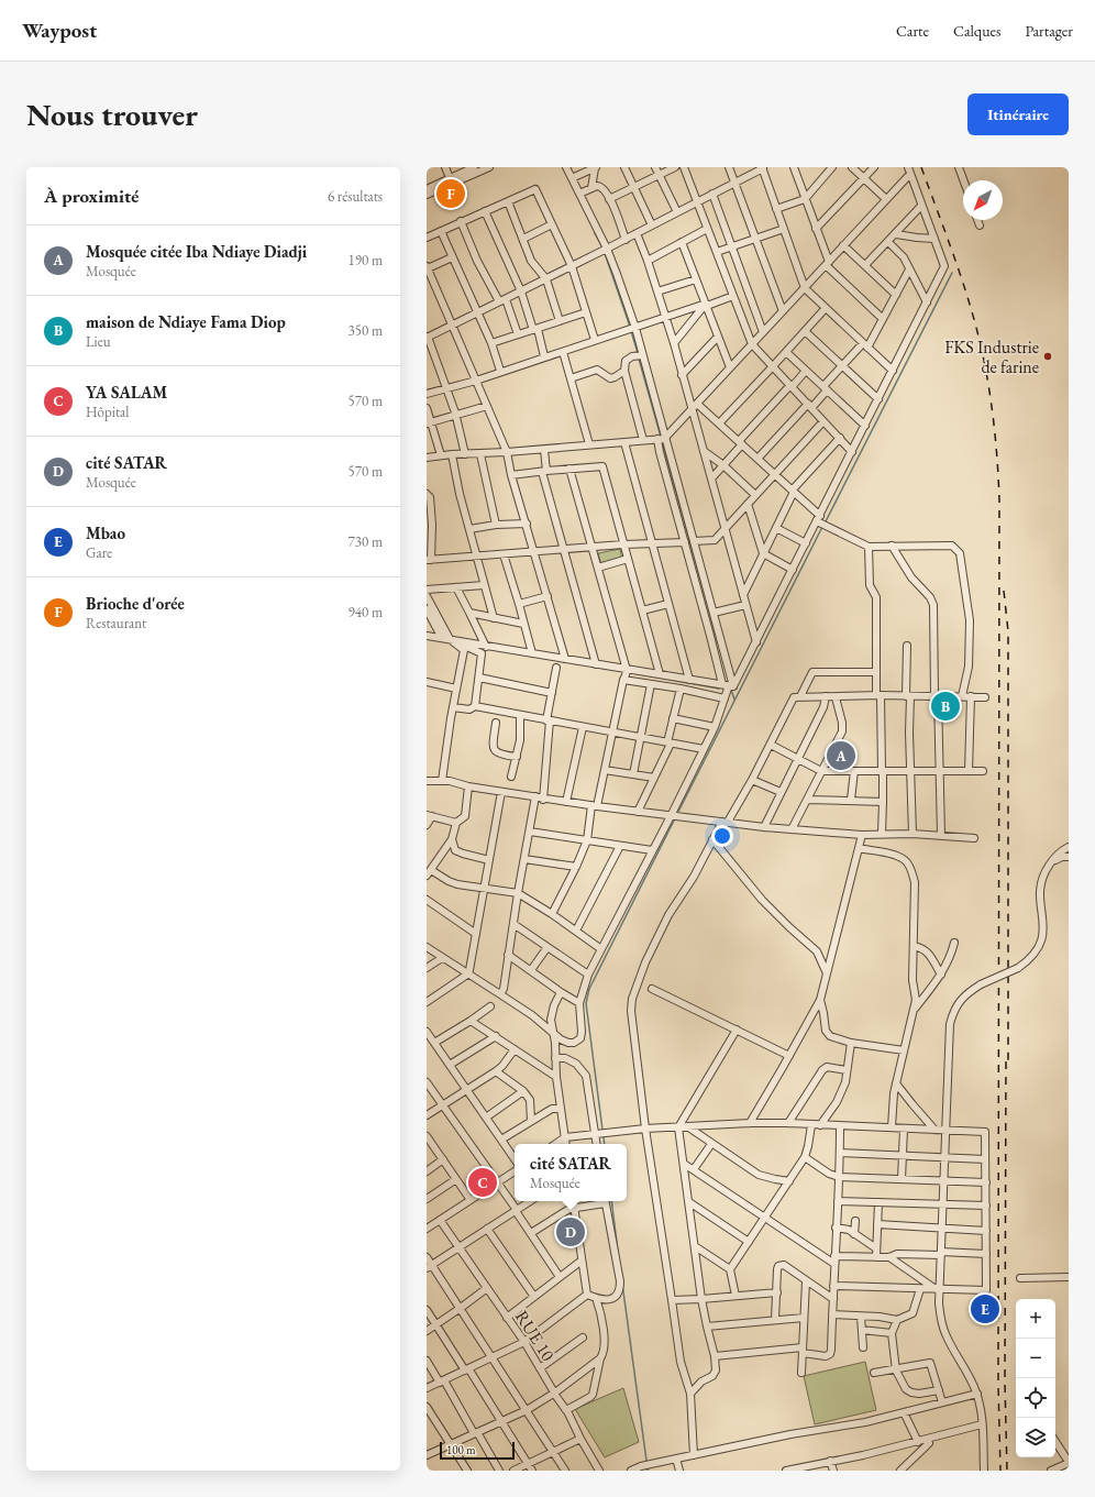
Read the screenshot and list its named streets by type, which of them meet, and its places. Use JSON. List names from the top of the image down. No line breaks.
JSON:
{"streets":{"street":["RUE 10"]},"places":["FKS Industrie de farine"],"scale_bar":"100 m","north":"bottom left","page":{"header":"Waypost","nav":["Carte","Calques","Partager"],"buttons":"Itinéraire","title":"Nous trouver","heading":["À proximité","6 résultats"],"pins":["F","B","A","C","D","E"],"list":[{"mark":"A","name":"Mosquée citée Iba Ndiaye Diadji","note":"Mosquée","value":"190 m"},{"mark":"B","name":"maison de Ndiaye Fama Diop","note":"Lieu","value":"350 m"},{"mark":"C","name":"YA SALAM","note":"Hôpital","value":"570 m"},{"mark":"D","name":"cité SATAR","note":"Mosquée","value":"570 m"},{"mark":"E","name":"Mbao","note":"Gare","value":"730 m"},{"mark":"F","name":"Brioche d'orée","note":"Restaurant","value":"940 m"}],"popup":["cité SATAR","Mosquée"],"map_buttons":["+","−"],"scale":"100 m"}}
